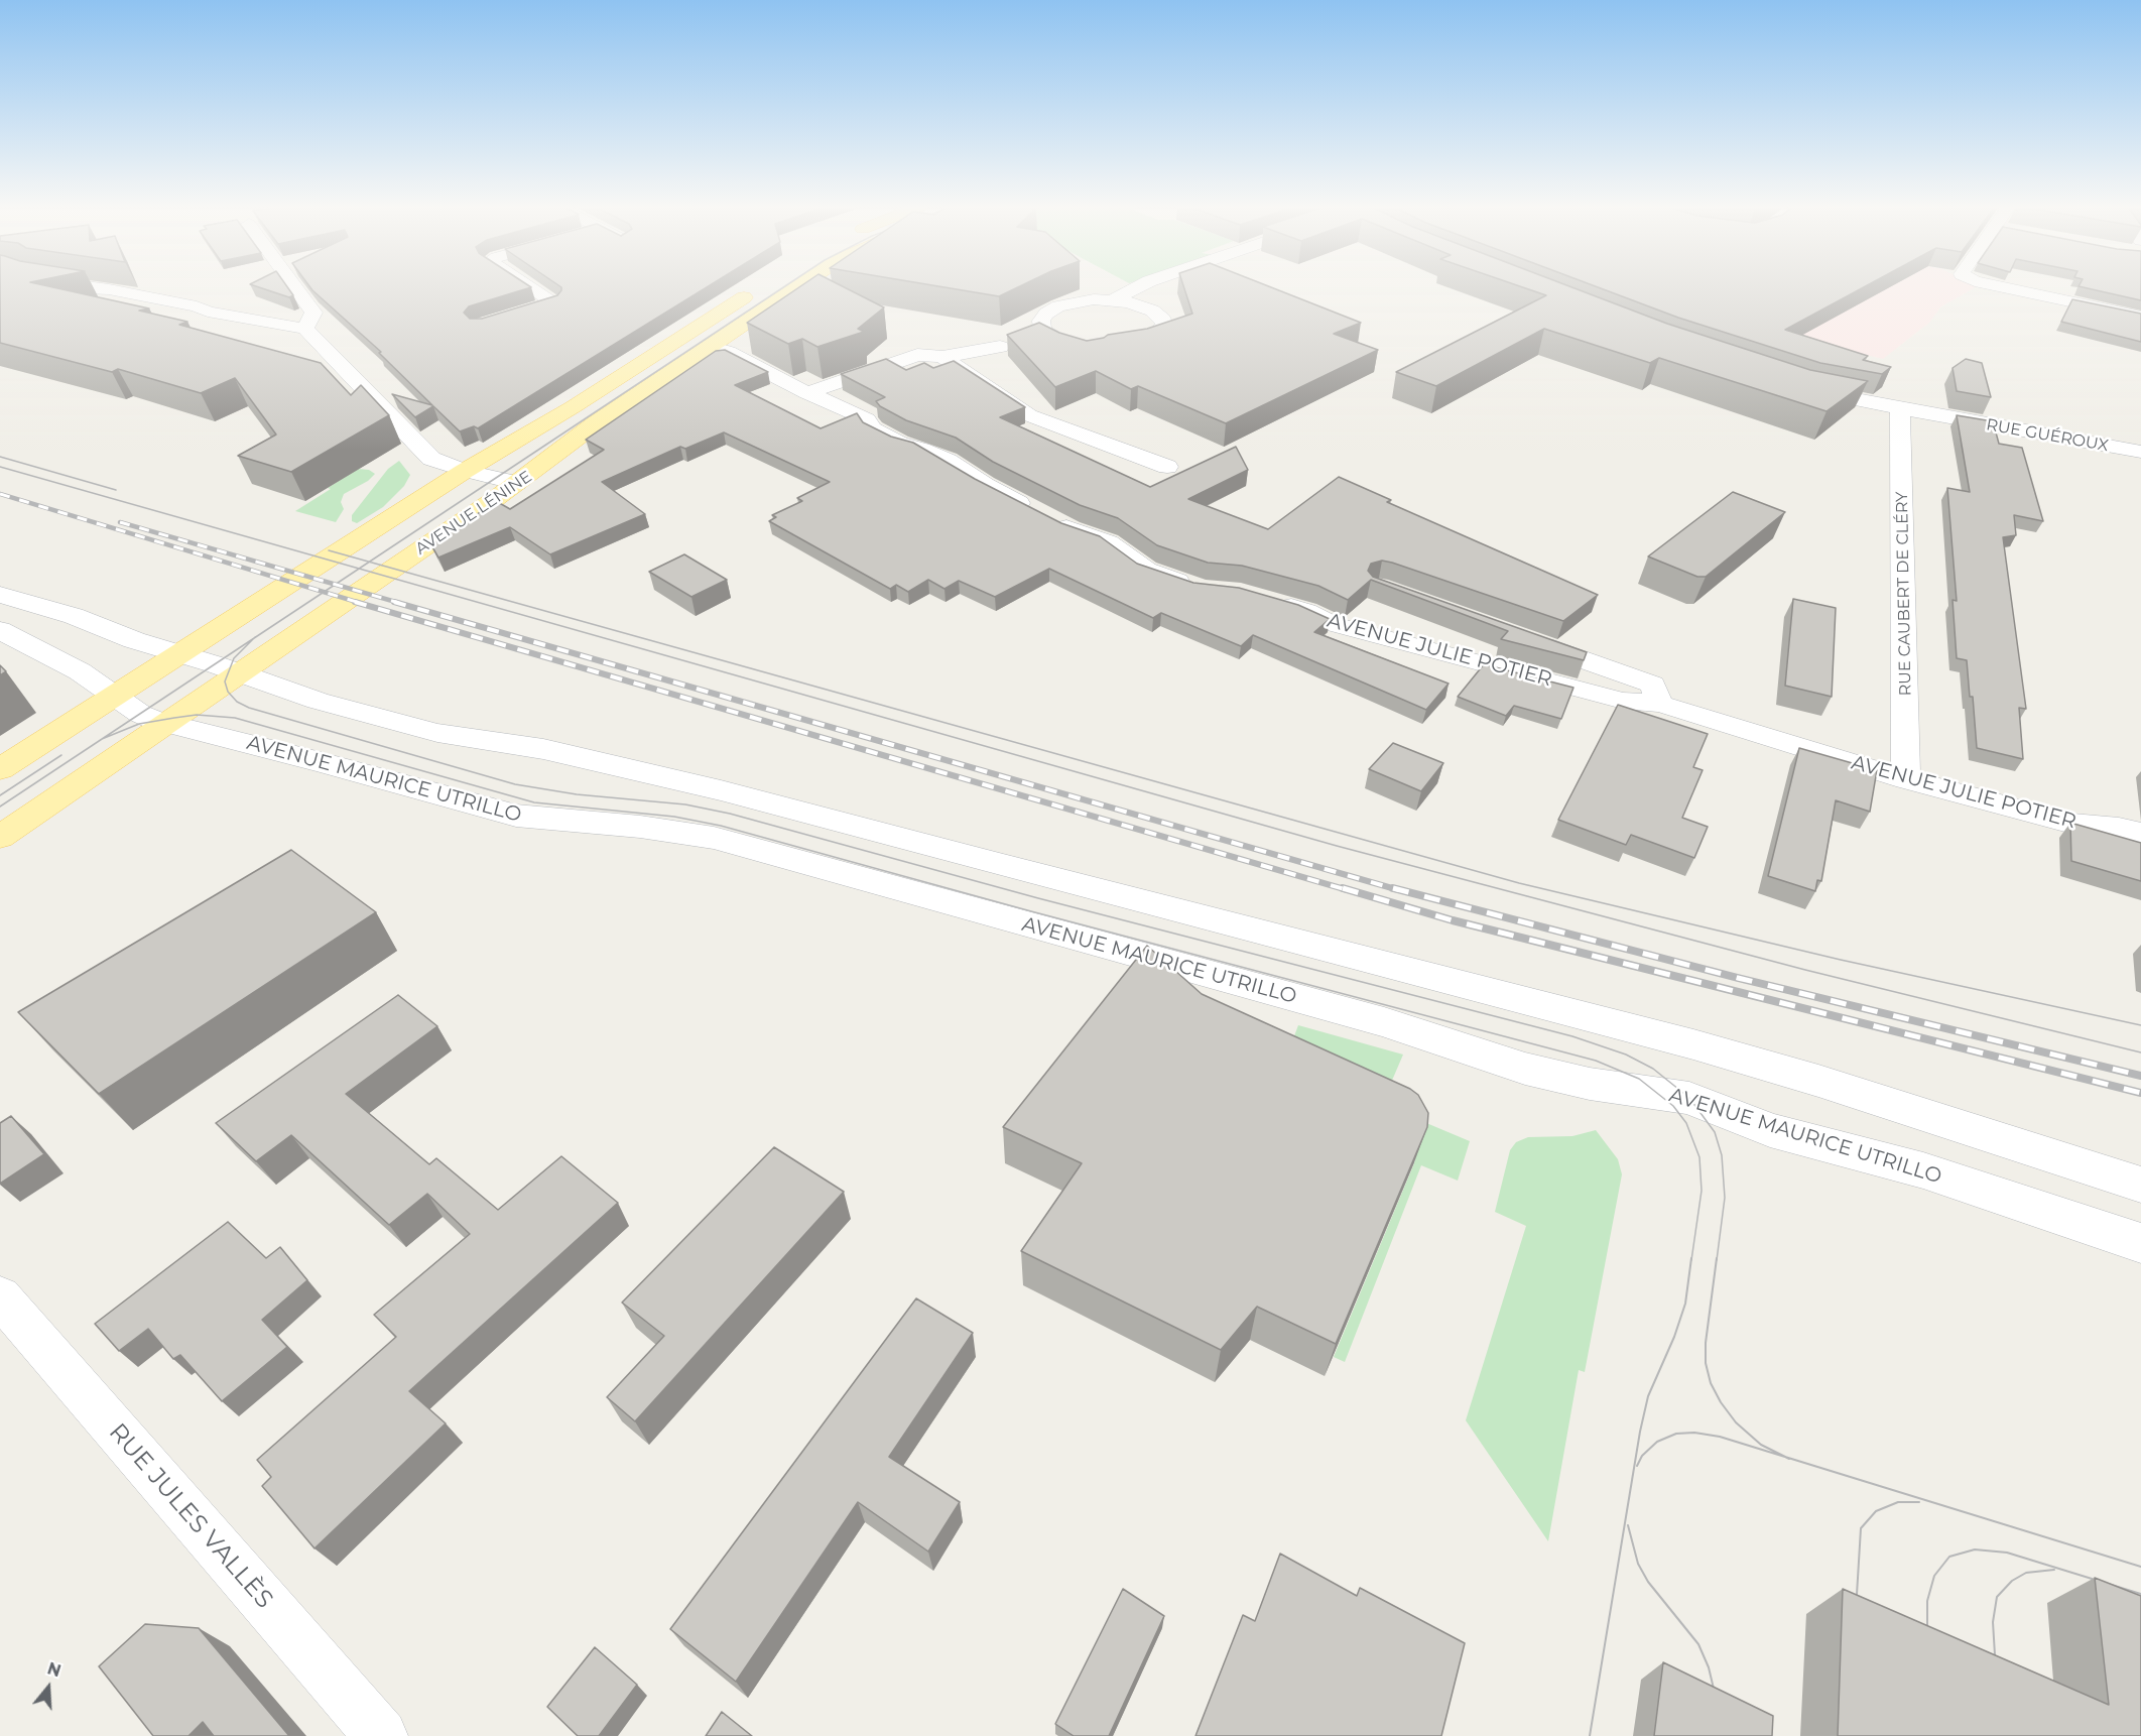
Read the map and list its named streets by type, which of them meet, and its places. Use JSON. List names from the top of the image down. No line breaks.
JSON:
{"streets":{"main road":["AVENUE LÉNINE"],"street":["RUE GUÉROUX","RUE CAUBERT DE CLÉRY","AVENUE JULIE POTIER","AVENUE MAURICE UTRILLO","RUE JULES VALLÈS"]},"crossings":[["RUE GUÉROUX","RUE CAUBERT DE CLÉRY"],["AVENUE LÉNINE","AVENUE MAURICE UTRILLO"],["RUE CAUBERT DE CLÉRY","AVENUE JULIE POTIER"]],"north":"top"}
